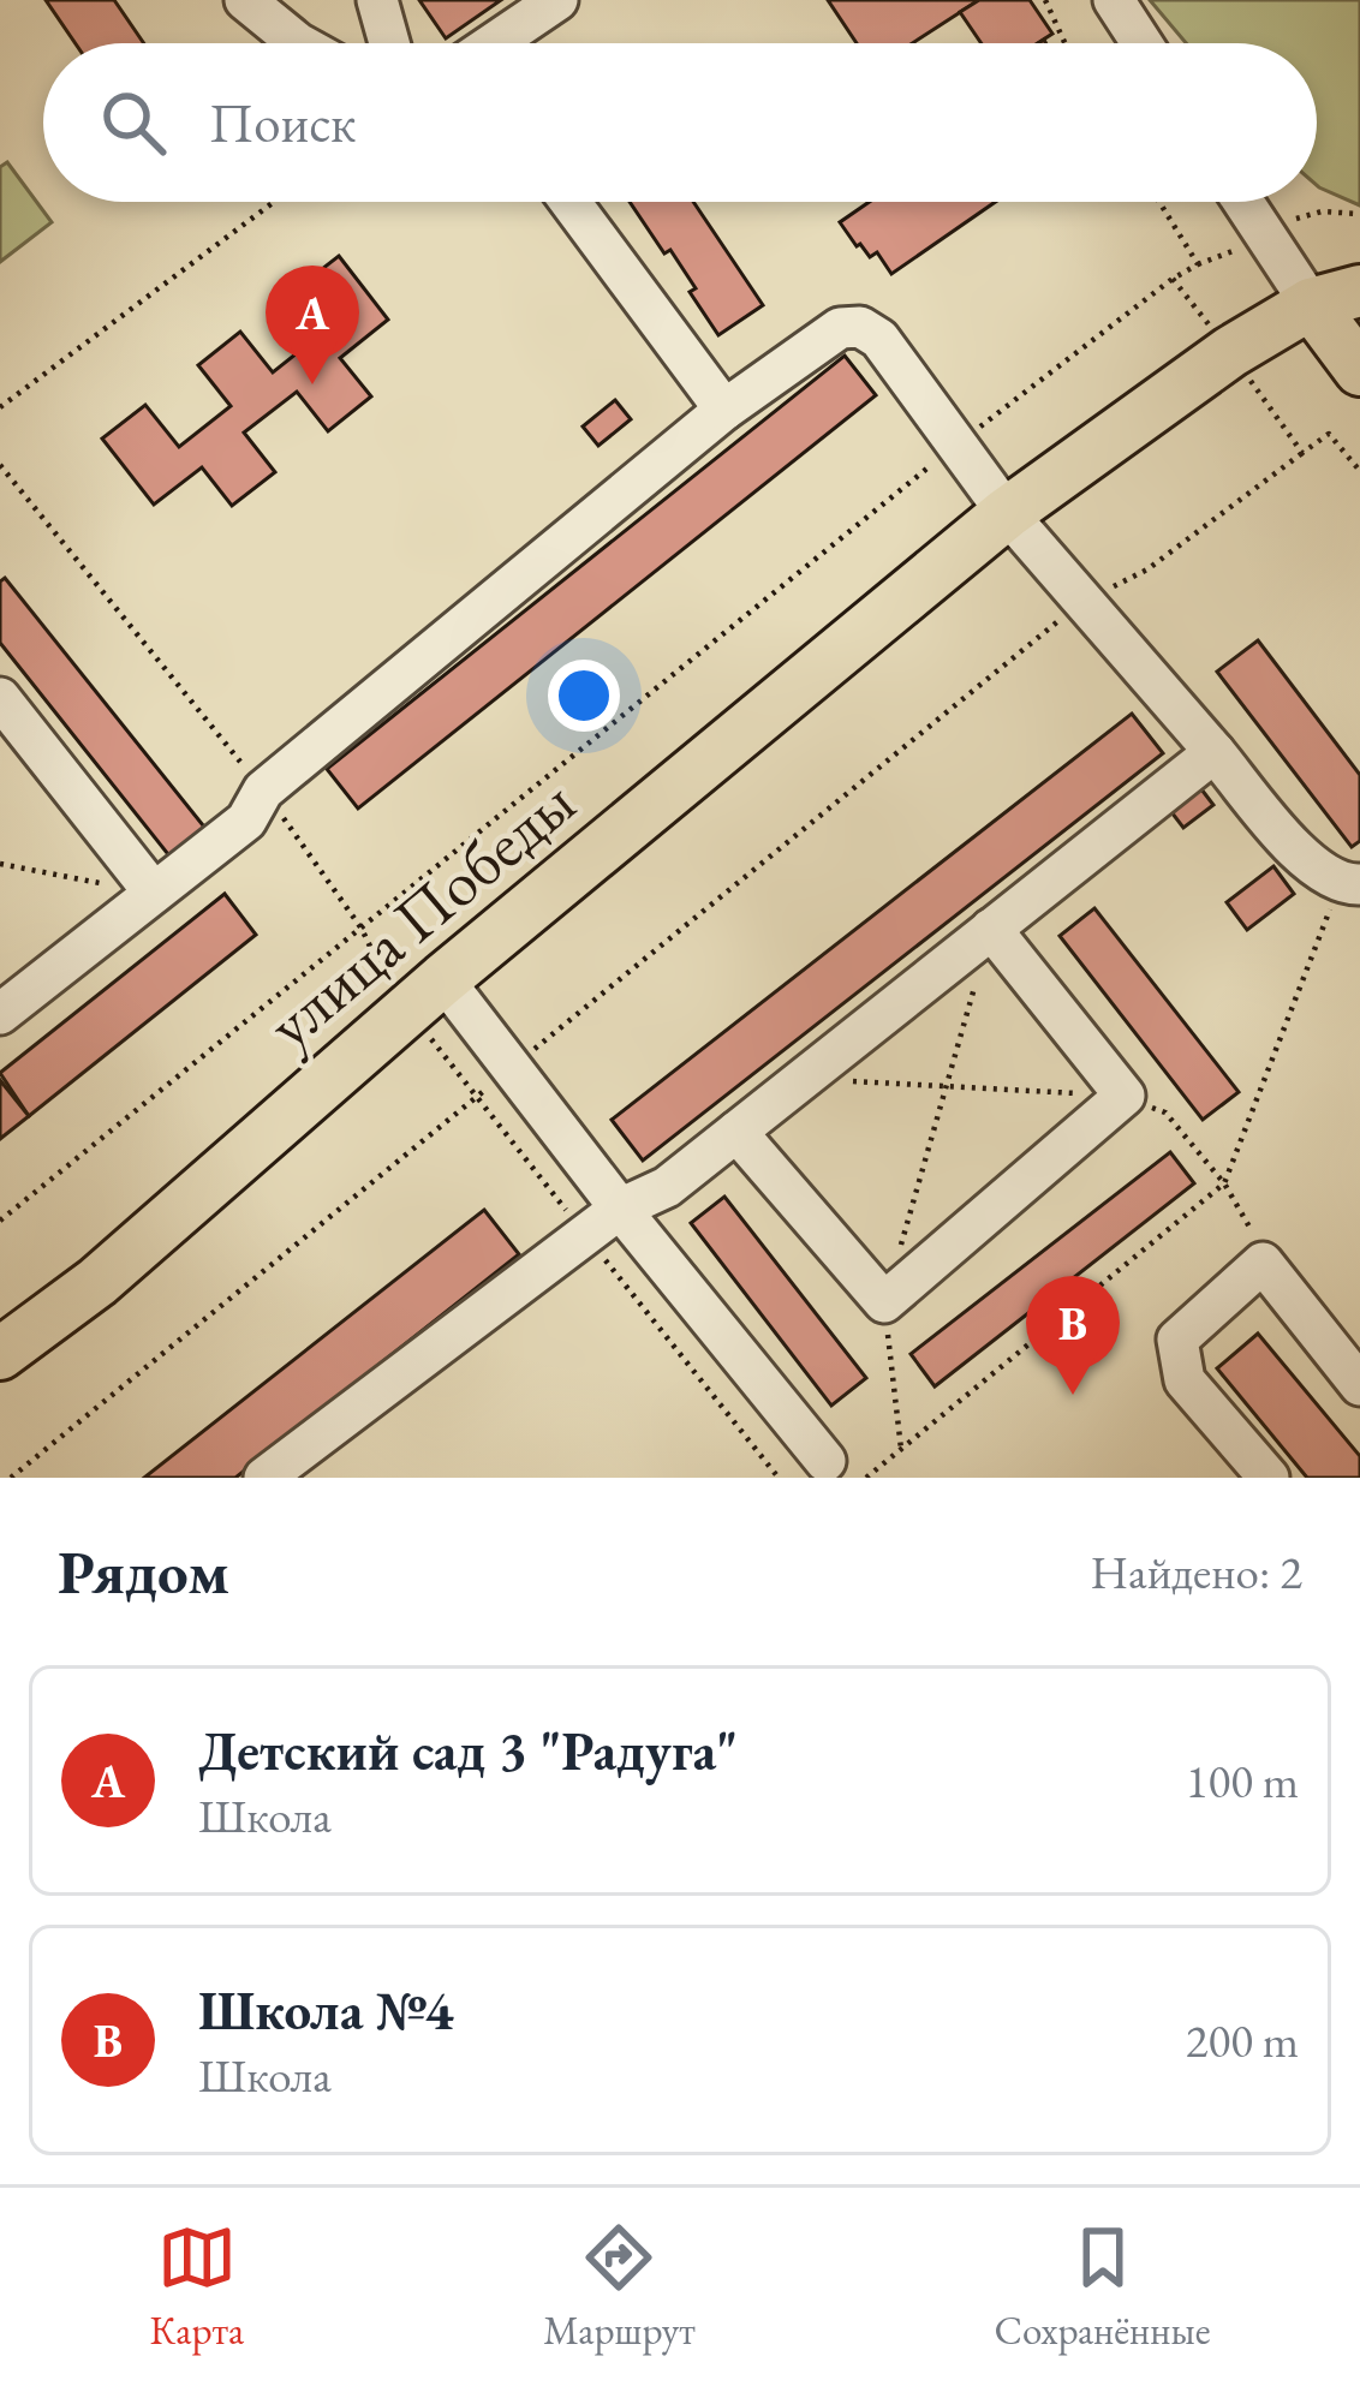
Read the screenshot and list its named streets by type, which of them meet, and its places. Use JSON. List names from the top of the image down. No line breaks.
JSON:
{"streets":{"main road":["улица Победы"]},"page":{"search":"Поиск","pins":["A","B"],"heading":["Рядом","Найдено: 2"],"list":[{"mark":"A","name":"Детский сад 3 \"Радуга\"","note":"Школа","value":"100 m"},{"mark":"B","name":"Школа №4","note":"Школа","value":"200 m"}],"nav":["Карта","Маршрут","Сохранённые"]}}
